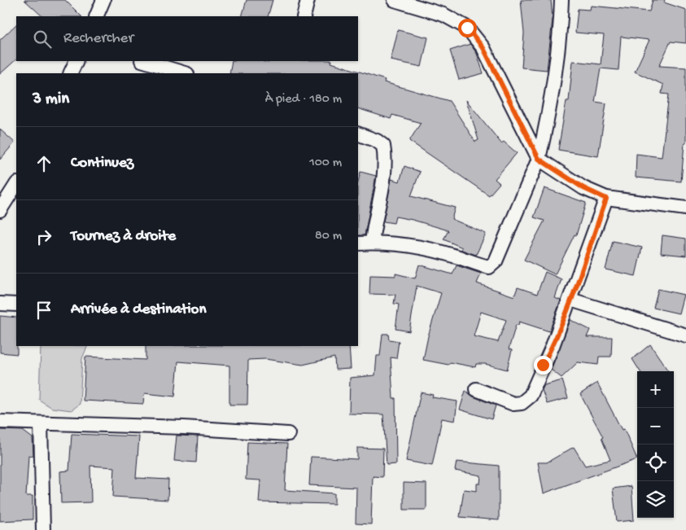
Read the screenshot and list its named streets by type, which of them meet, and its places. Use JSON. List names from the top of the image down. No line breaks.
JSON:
{"page":{"search":"Rechercher","heading":["3 min","À pied · 180 m"],"list":[["Continuez","100 m"],["Tournez à droite","80 m"],"Arrivée à destination"],"map_buttons":["+","−"]}}
